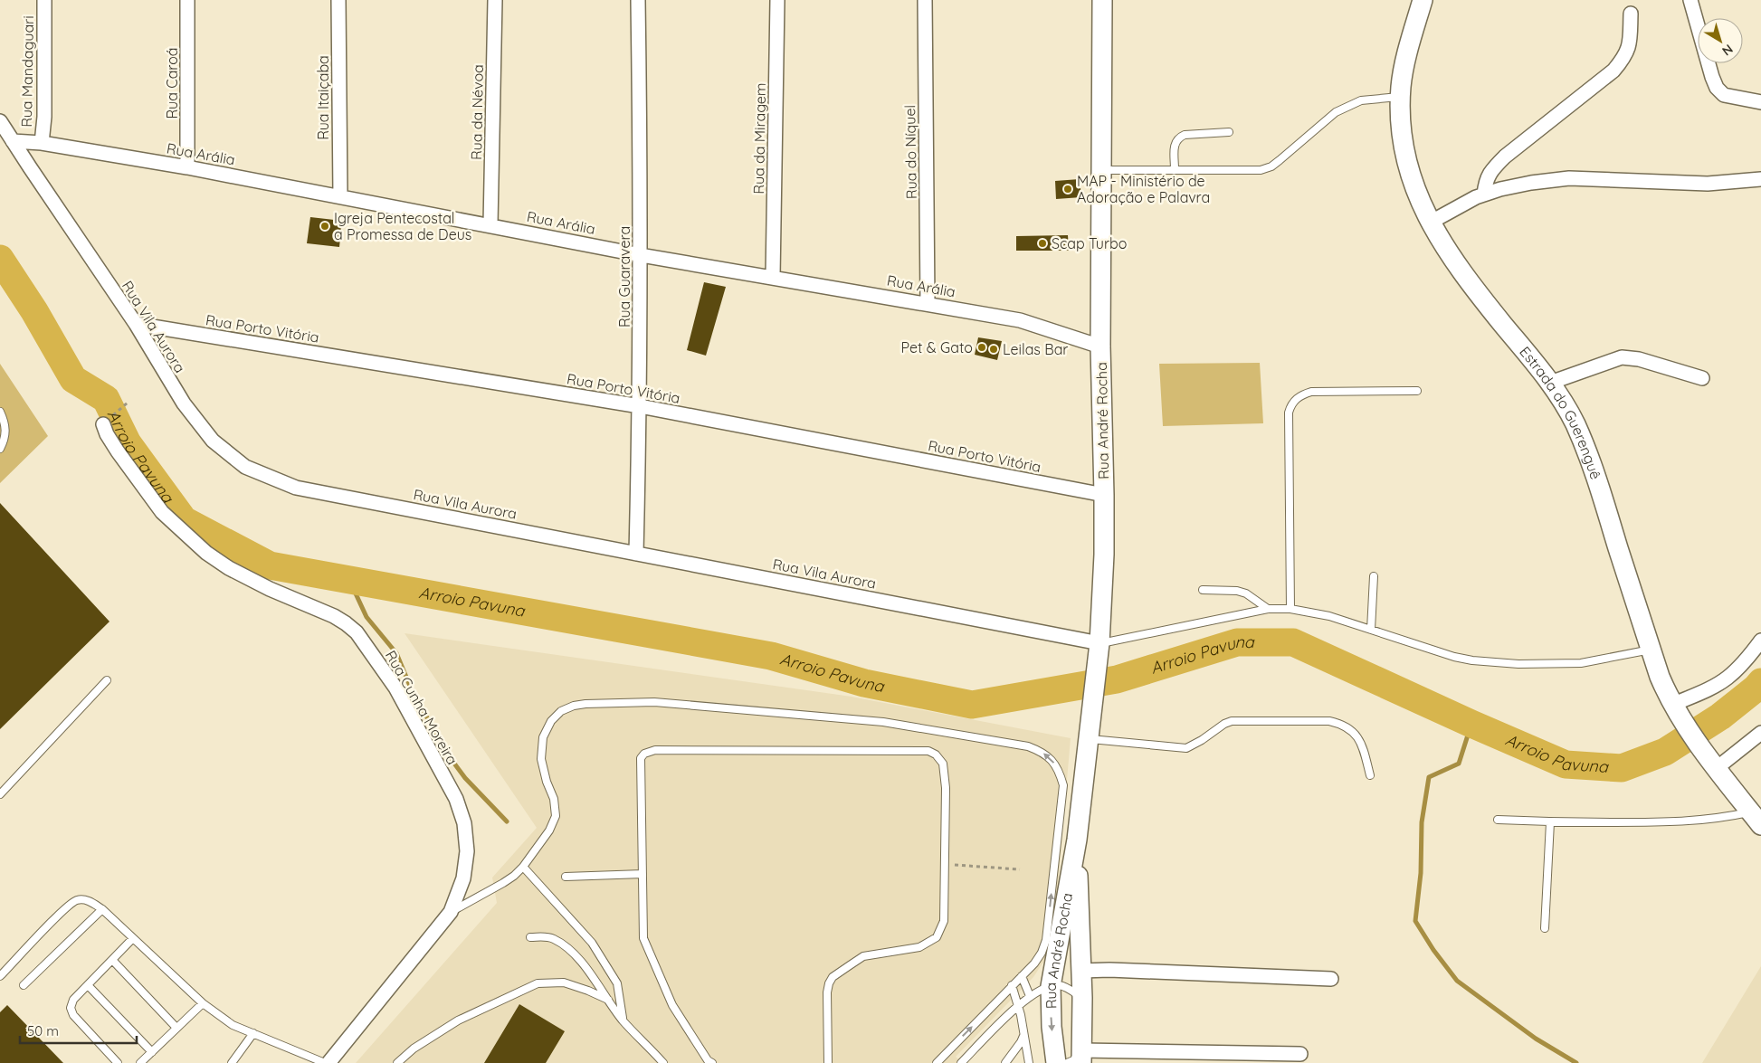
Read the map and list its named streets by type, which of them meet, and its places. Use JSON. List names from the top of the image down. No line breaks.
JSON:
{"streets":{"main road":["Estrada do Guerenguê","Rua André Rocha"],"street":["Rua Mandaguari","Rua Caroá","Rua Itaiçaba","Rua da Névoa","Rua da Miragem","Rua do Níquel","Rua Arália","Rua Guaravera","Rua Vila Aurora","Rua Porto Vitória","Rua Cunha Moreira"]},"crossings":[["Rua Mandaguari","Rua Arália"],["Rua Caroá","Rua Arália"],["Rua Itaiçaba","Rua Arália"],["Rua da Névoa","Rua Arália"],["Rua da Miragem","Rua Arália"],["Rua do Níquel","Rua Arália"],["Rua Arália","Rua Guaravera"],["Rua Arália","Rua Vila Aurora"],["Rua Arália","Rua André Rocha"],["Rua Guaravera","Rua Vila Aurora"],["Rua Guaravera","Rua Porto Vitória"],["Rua Vila Aurora","Rua Porto Vitória"],["Rua Vila Aurora","Rua André Rocha"],["Rua Porto Vitória","Rua André Rocha"]],"water":["Arroio Pavuna"],"places":["MAP - Ministério de Adoração e Palavra","Igreja Pentecostal a Promessa de Deus","Scap Turbo","Pet & Gato","Leilas Bar"],"scale_bar":"50 m","north":"bottom right"}
